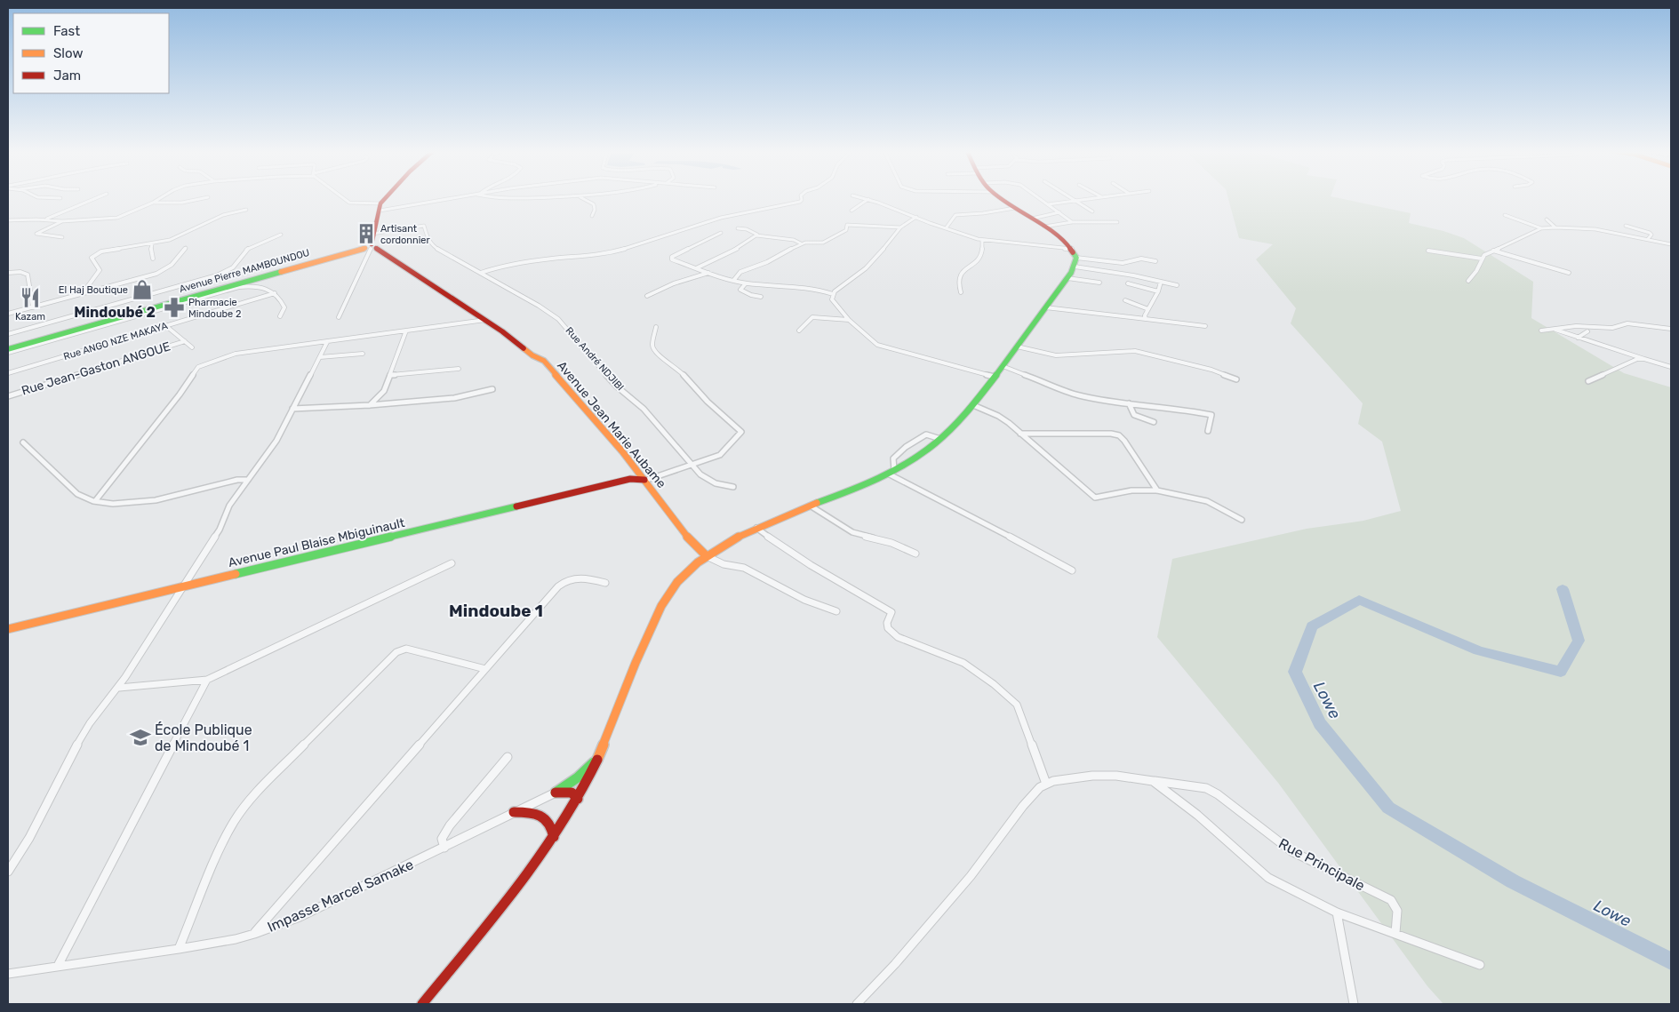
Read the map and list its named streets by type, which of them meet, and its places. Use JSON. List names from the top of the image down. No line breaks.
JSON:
{"streets":{"street":["Avenue Pierre MAMBOUNDOU","Rue ANGO NZE MAKAYA","Rue André NDJIBI","Rue Jean-Gaston ANGOUE","Avenue Jean Marie Aubame","Avenue Paul Blaise Mbiguinault","Rue Principale","Impasse Marcel Samake"]},"crossings":[["Avenue Pierre MAMBOUNDOU","Avenue Jean Marie Aubame"],["Avenue Jean Marie Aubame","Avenue Paul Blaise Mbiguinault"]],"districts":["Mindoubé 2","Mindoube 1"],"water":["Lowe"],"places":{"building":["Artisant cordonnier"],"shop":["El Haj Boutique"],"restaurant":["Kazam"],"pharmacy":["Pharmacie Mindoube 2"],"school or university":["École Publique de Mindoubé 1"]},"legend":["Fast","Slow","Jam"]}
